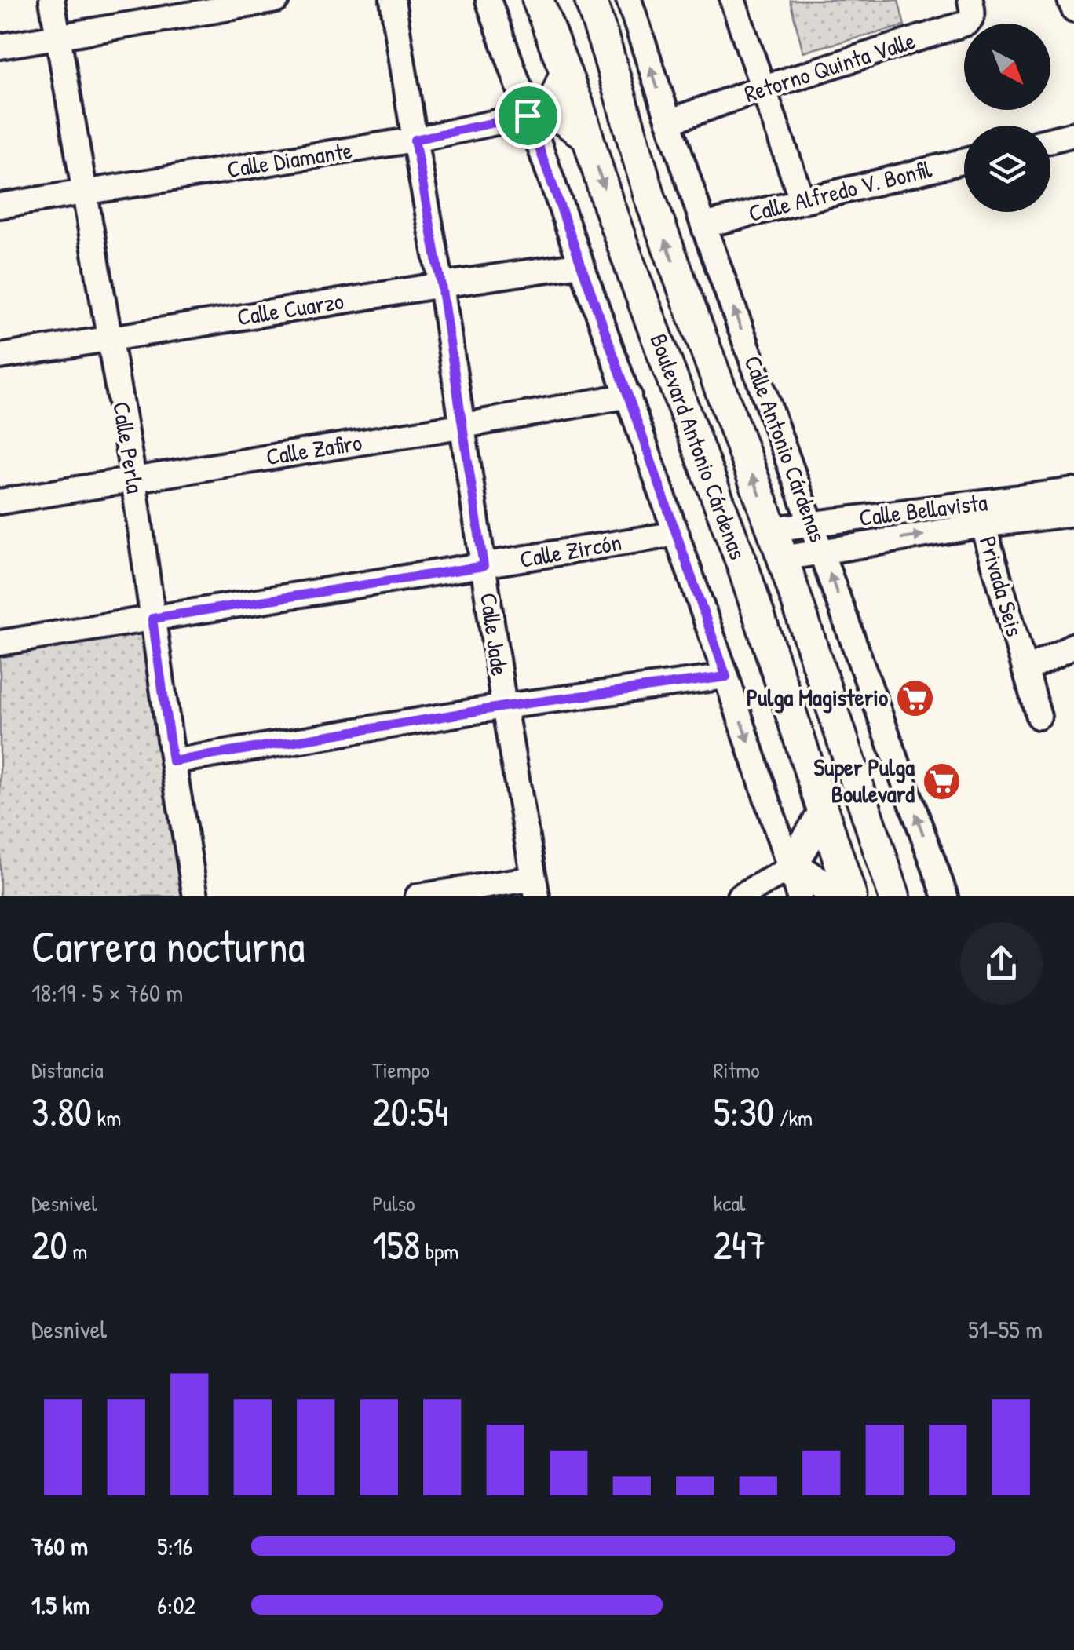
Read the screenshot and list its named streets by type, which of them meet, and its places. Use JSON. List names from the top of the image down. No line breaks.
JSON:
{"streets":{"main road":["Boulevard Antonio Cárdenas"],"street":["Retorno Quinta Valle","Calle Diamante","Calle Alfredo V. Bonfil","Calle Cuarzo","Calle Perla","Calle Antonio Cárdenas","Calle Zafiro","Calle Bellavista","Calle Zircón","Privada Seis","Calle Jade"]},"crossings":[["Retorno Quinta Valle","Calle Antonio Cárdenas"],["Calle Diamante","Boulevard Antonio Cárdenas"],["Calle Diamante","Calle Perla"],["Calle Diamante","Calle Jade"],["Calle Alfredo V. Bonfil","Calle Antonio Cárdenas"],["Calle Cuarzo","Calle Perla"],["Calle Cuarzo","Calle Jade"],["Boulevard Antonio Cárdenas","Calle Bellavista"],["Calle Perla","Calle Zafiro"],["Calle Perla","Calle Zircón"],["Calle Antonio Cárdenas","Calle Bellavista"],["Calle Zafiro","Calle Jade"],["Calle Bellavista","Privada Seis"],["Calle Zircón","Calle Jade"]],"places":{"supermarket":["Pulga Magisterio","Super Pulga Boulevard"]},"north":"bottom right","page":{"heading":["Carrera nocturna","18:19 · 5 × 760 m"],"stats":[["Distancia","3.80 km"],["Tiempo","20:54"],["Ritmo","5:30 /km"],["Desnivel","20 m"],["Pulso","158 bpm"],["kcal","247"]],"chart":["Desnivel","51–55 m"],"list":[{"name":"760 m","note":"5:16"},{"name":"1.5 km","note":"6:02"}]}}
